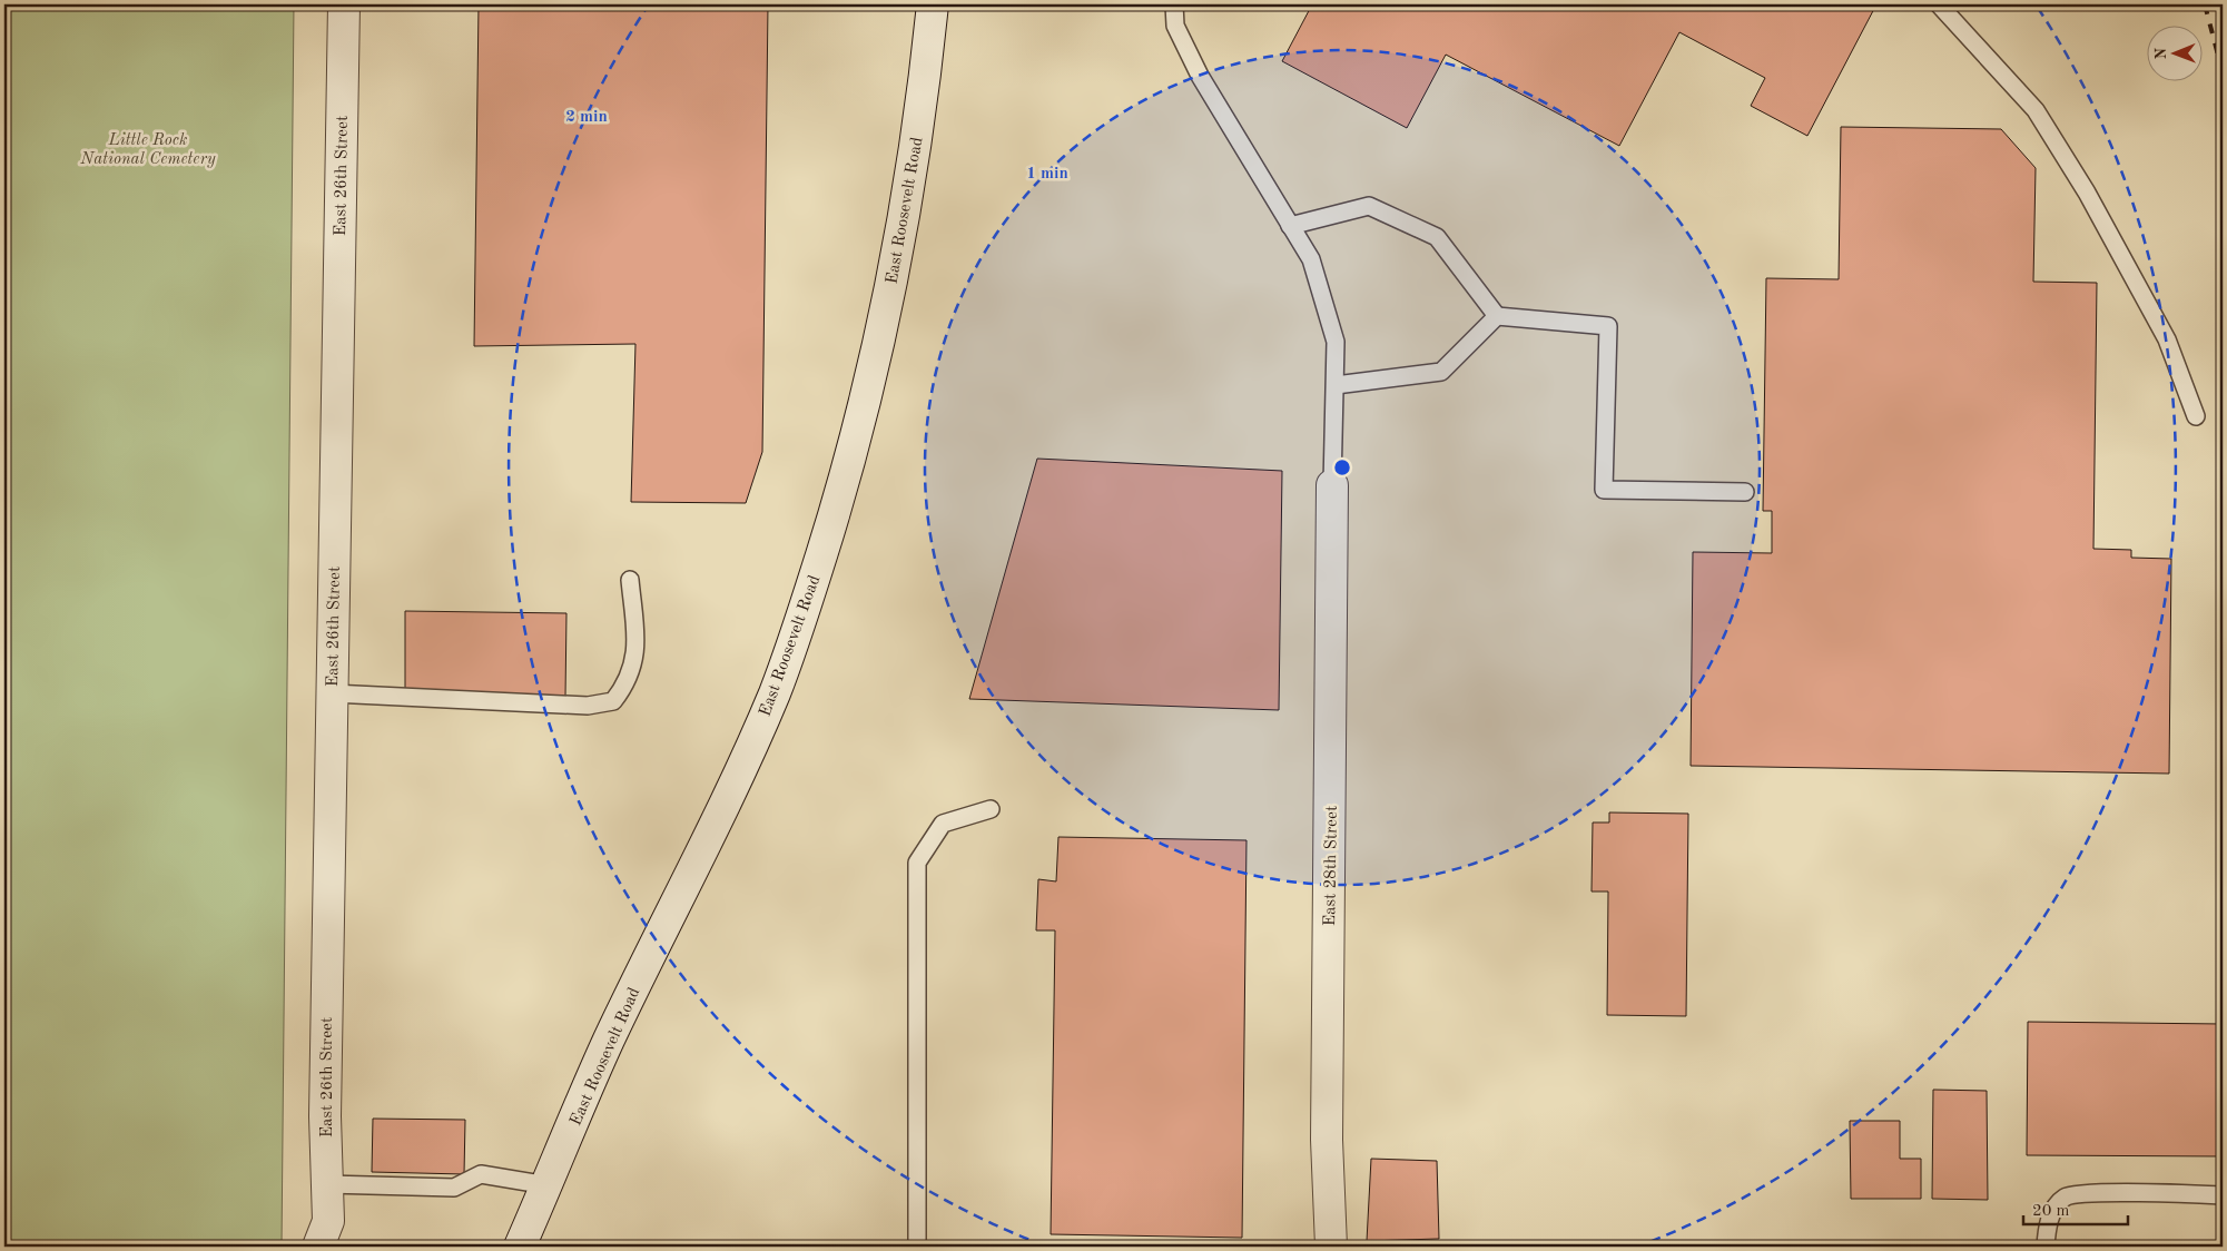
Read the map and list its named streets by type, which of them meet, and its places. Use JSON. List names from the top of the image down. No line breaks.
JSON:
{"streets":{"street":["East 26th Street","East Roosevelt Road","East 28th Street"]},"parks":["Little Rock National Cemetery"],"scale_bar":"20 m","north":"left","rings":["2 min","1 min"]}
